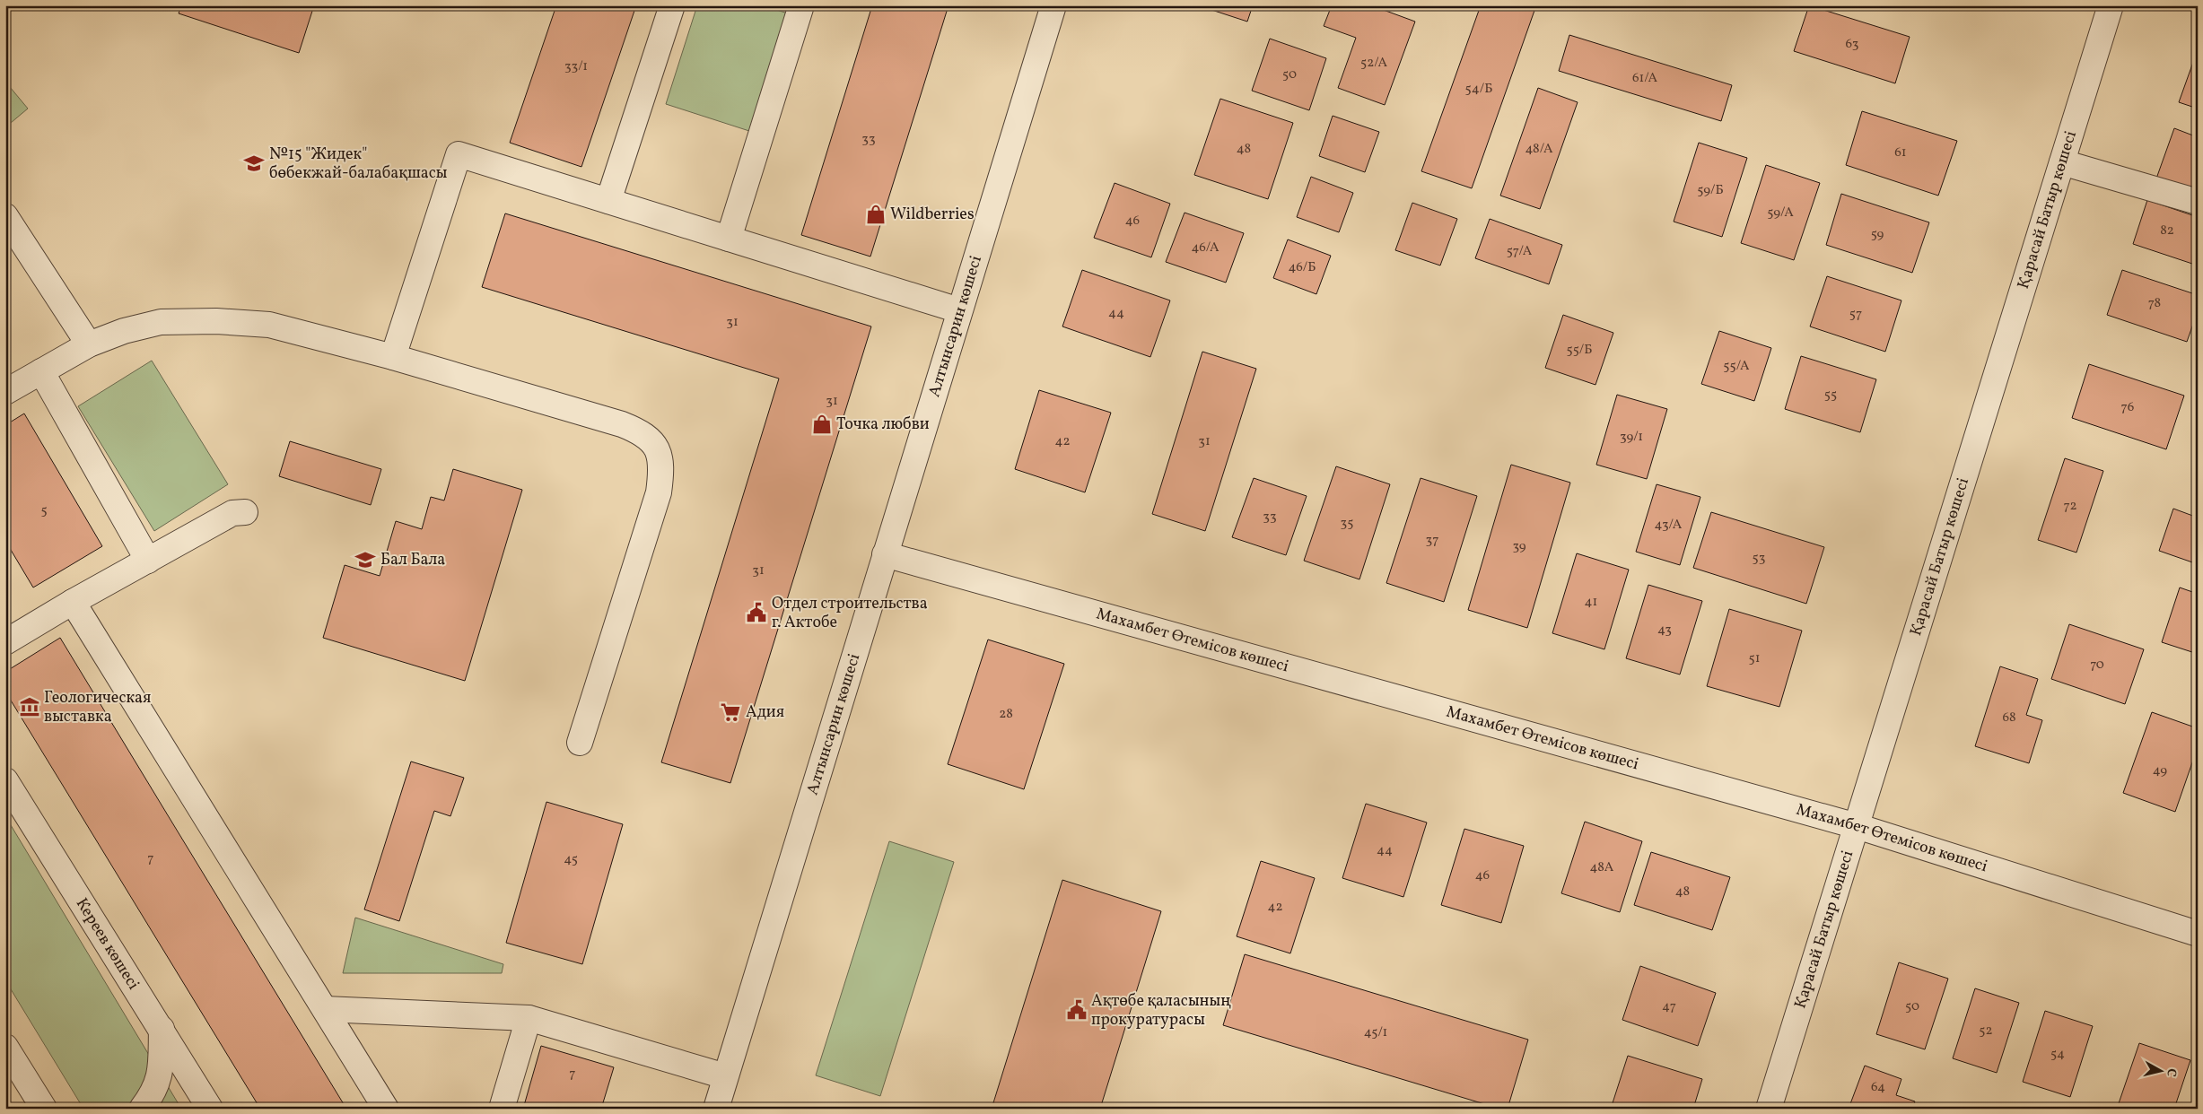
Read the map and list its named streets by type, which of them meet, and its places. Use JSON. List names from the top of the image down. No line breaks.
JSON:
{"streets":{"street":["Қарасай Батыр көшесі","Алтынсарин көшесі","Махамбет Өтемісов көшесі","Кереев көшесі"]},"crossings":[["Қарасай Батыр көшесі","Махамбет Өтемісов көшесі"],["Алтынсарин көшесі","Махамбет Өтемісов көшесі"]],"places":{"school or university":["№15 \"Жидек\" бөбекжай-балабақшасы","Бал Бала"],"shop":["Wildberries","Точка любви"],"public building":["Отдел строительства г. Актобе","Ақтөбе қаласының прокуратурасы"],"museum":["Геологическая выставка"],"supermarket":["Адия"]},"house_numbers":["63","52/А","33/1","50","61/А","54/Б","33","48","48/А","61","59/Б","59/А","46","82","59","46/А","57/А","46/Б","78","44","57","31","55/Б","55/А","55","31","76","39/1","42","31","72","5","33","35","43/А","37","39","53","31","41","43","51","70","28","68","49","44","7","45","48А","46","48","42","47","50","52","45/1","54","7","64"],"north":"right"}
